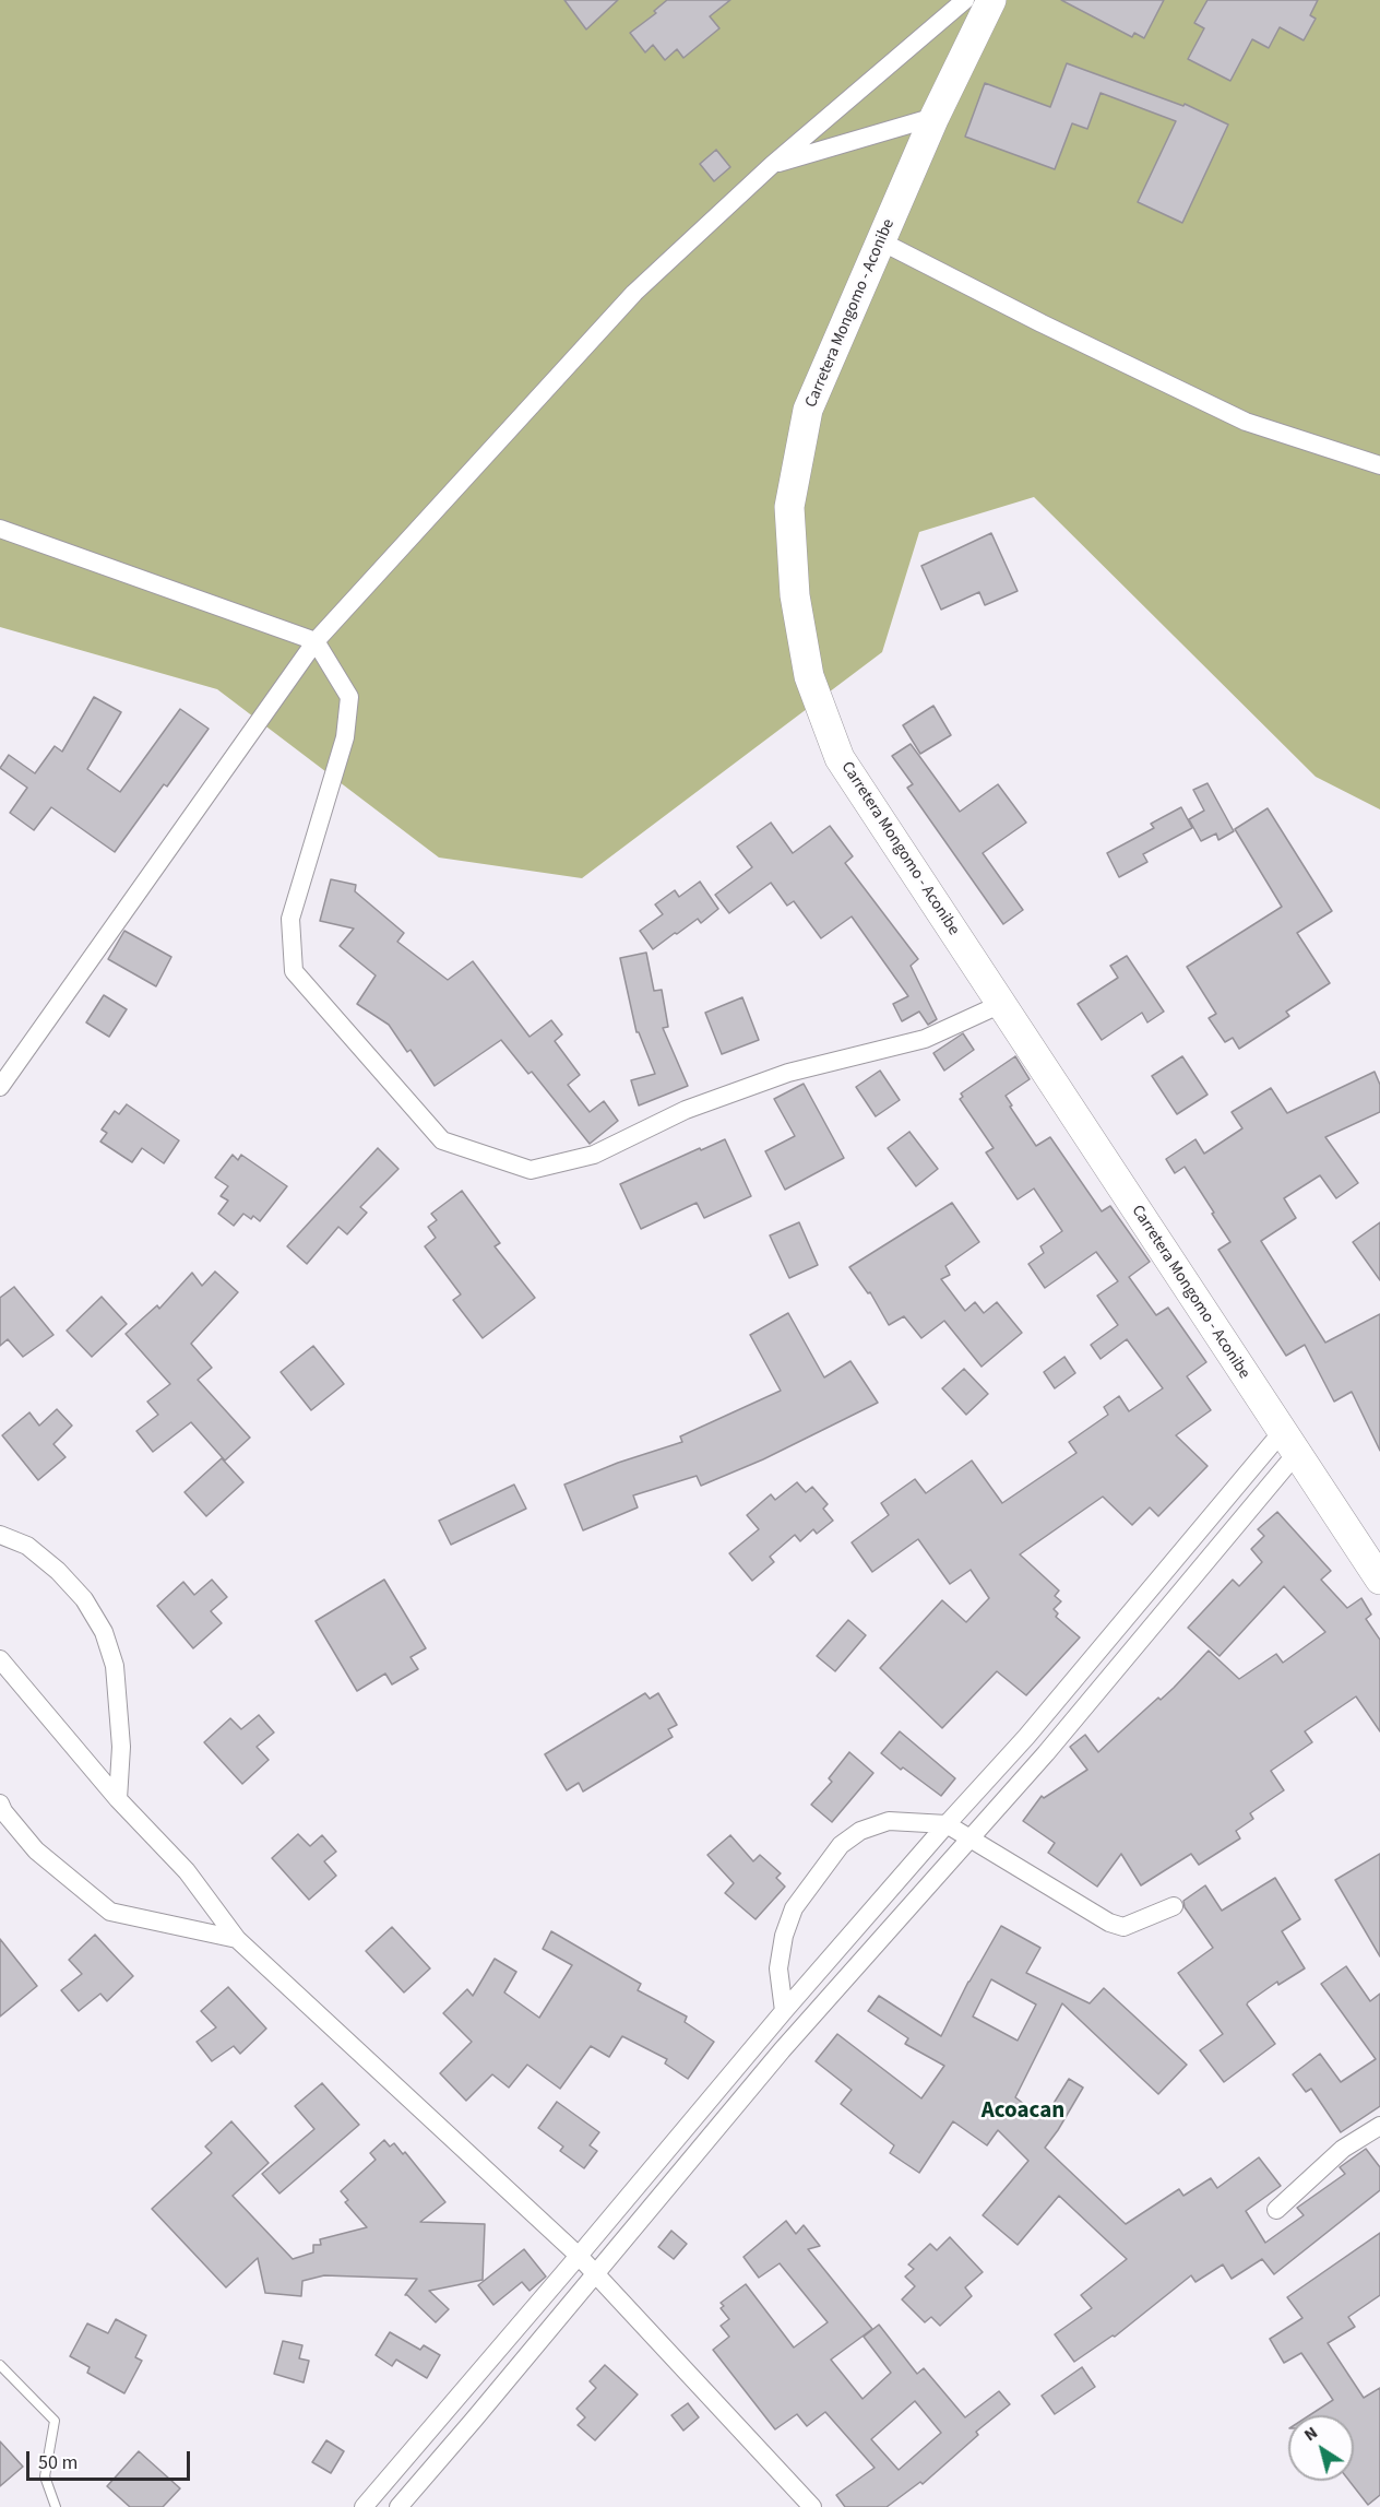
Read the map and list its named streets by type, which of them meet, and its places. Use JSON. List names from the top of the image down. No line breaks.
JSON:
{"streets":{"main road":["Carretera Mongomo - Aconibe"]},"districts":["Acoacan"],"scale_bar":"50 m","north":"top left"}
